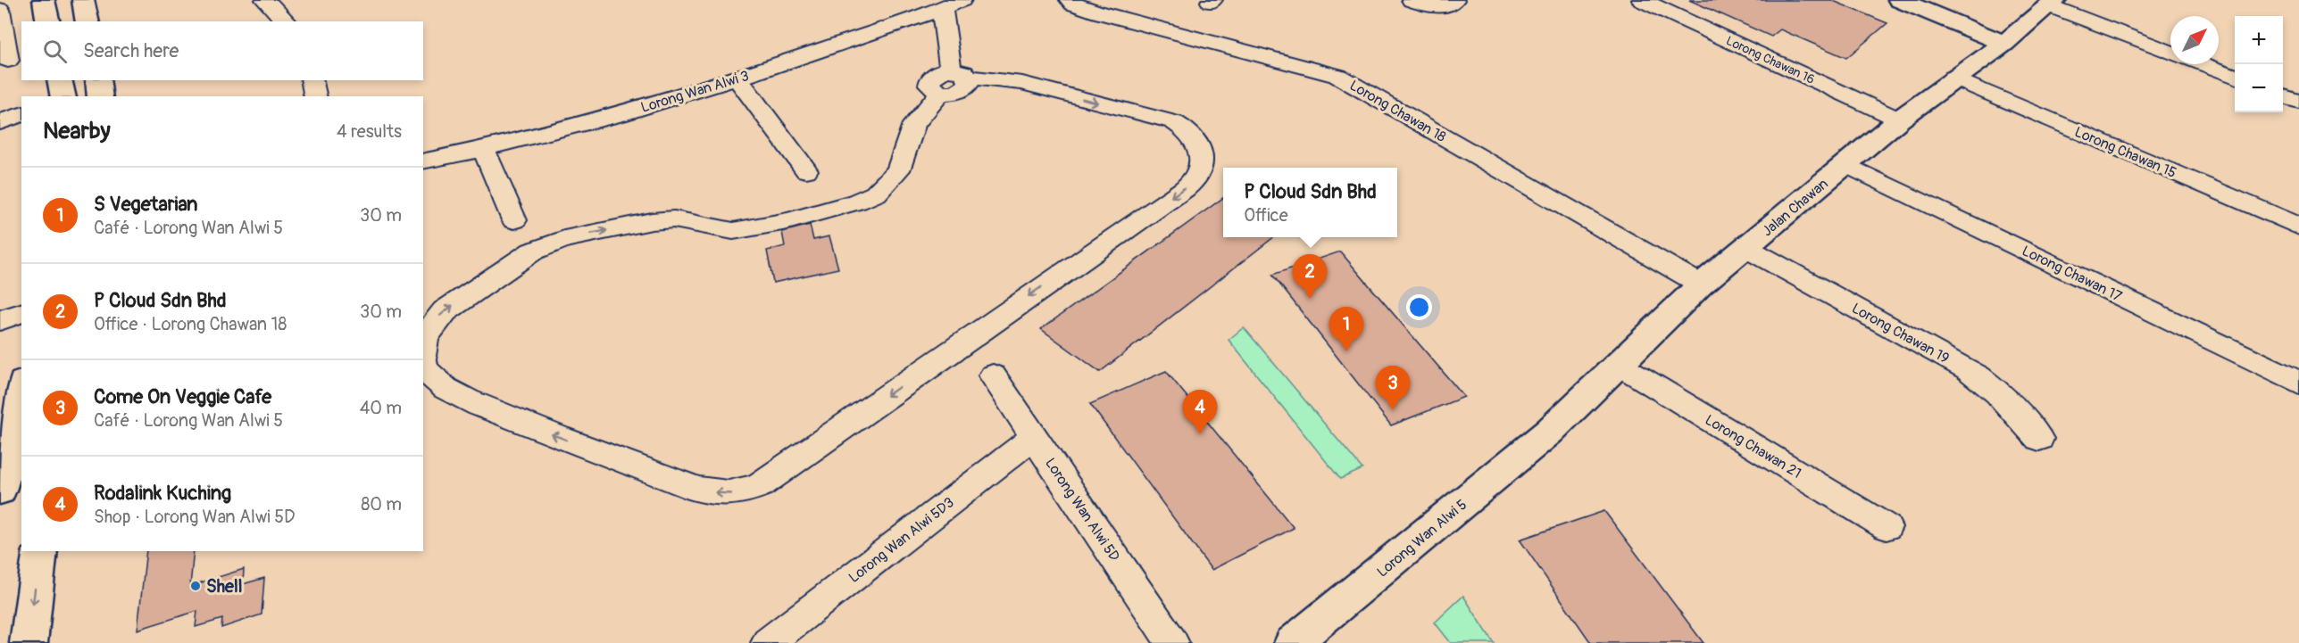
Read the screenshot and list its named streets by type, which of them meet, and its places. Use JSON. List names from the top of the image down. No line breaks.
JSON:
{"streets":{"street":["Lorong Chawan 16","Lorong Wan Alwi 3","Lorong Chawan 18","Lorong Chawan 15","Jalan Chawan","Lorong Chawan 17","Lorong Chawan 19","Lorong Chawan 21","Lorong Wan Alwi 5D","Lorong Wan Alwi 5","Lorong Wan Alwi 5D3"]},"crossings":[["Lorong Chawan 16","Jalan Chawan"],["Lorong Chawan 18","Jalan Chawan"],["Lorong Chawan 15","Jalan Chawan"],["Jalan Chawan","Lorong Chawan 17"],["Jalan Chawan","Lorong Chawan 19"],["Jalan Chawan","Lorong Chawan 21"],["Jalan Chawan","Lorong Wan Alwi 5"],["Lorong Wan Alwi 5D","Lorong Wan Alwi 5D3"]],"places":["Shell"],"north":"top right","page":{"map_buttons":["+","−"],"search":"Search here","heading":["Nearby","4 results"],"list":[{"mark":"1","name":"S Vegetarian","note":"Café · Lorong Wan Alwi 5","value":"30 m"},{"mark":"2","name":"P Cloud Sdn Bhd","note":"Office · Lorong Chawan 18","value":"30 m"},{"mark":"3","name":"Come On Veggie Cafe","note":"Café · Lorong Wan Alwi 5","value":"40 m"},{"mark":"4","name":"Rodalink Kuching","note":"Shop · Lorong Wan Alwi 5D","value":"80 m"}],"popup":["P Cloud Sdn Bhd","Office"],"pins":["2","1","3","4"]}}
